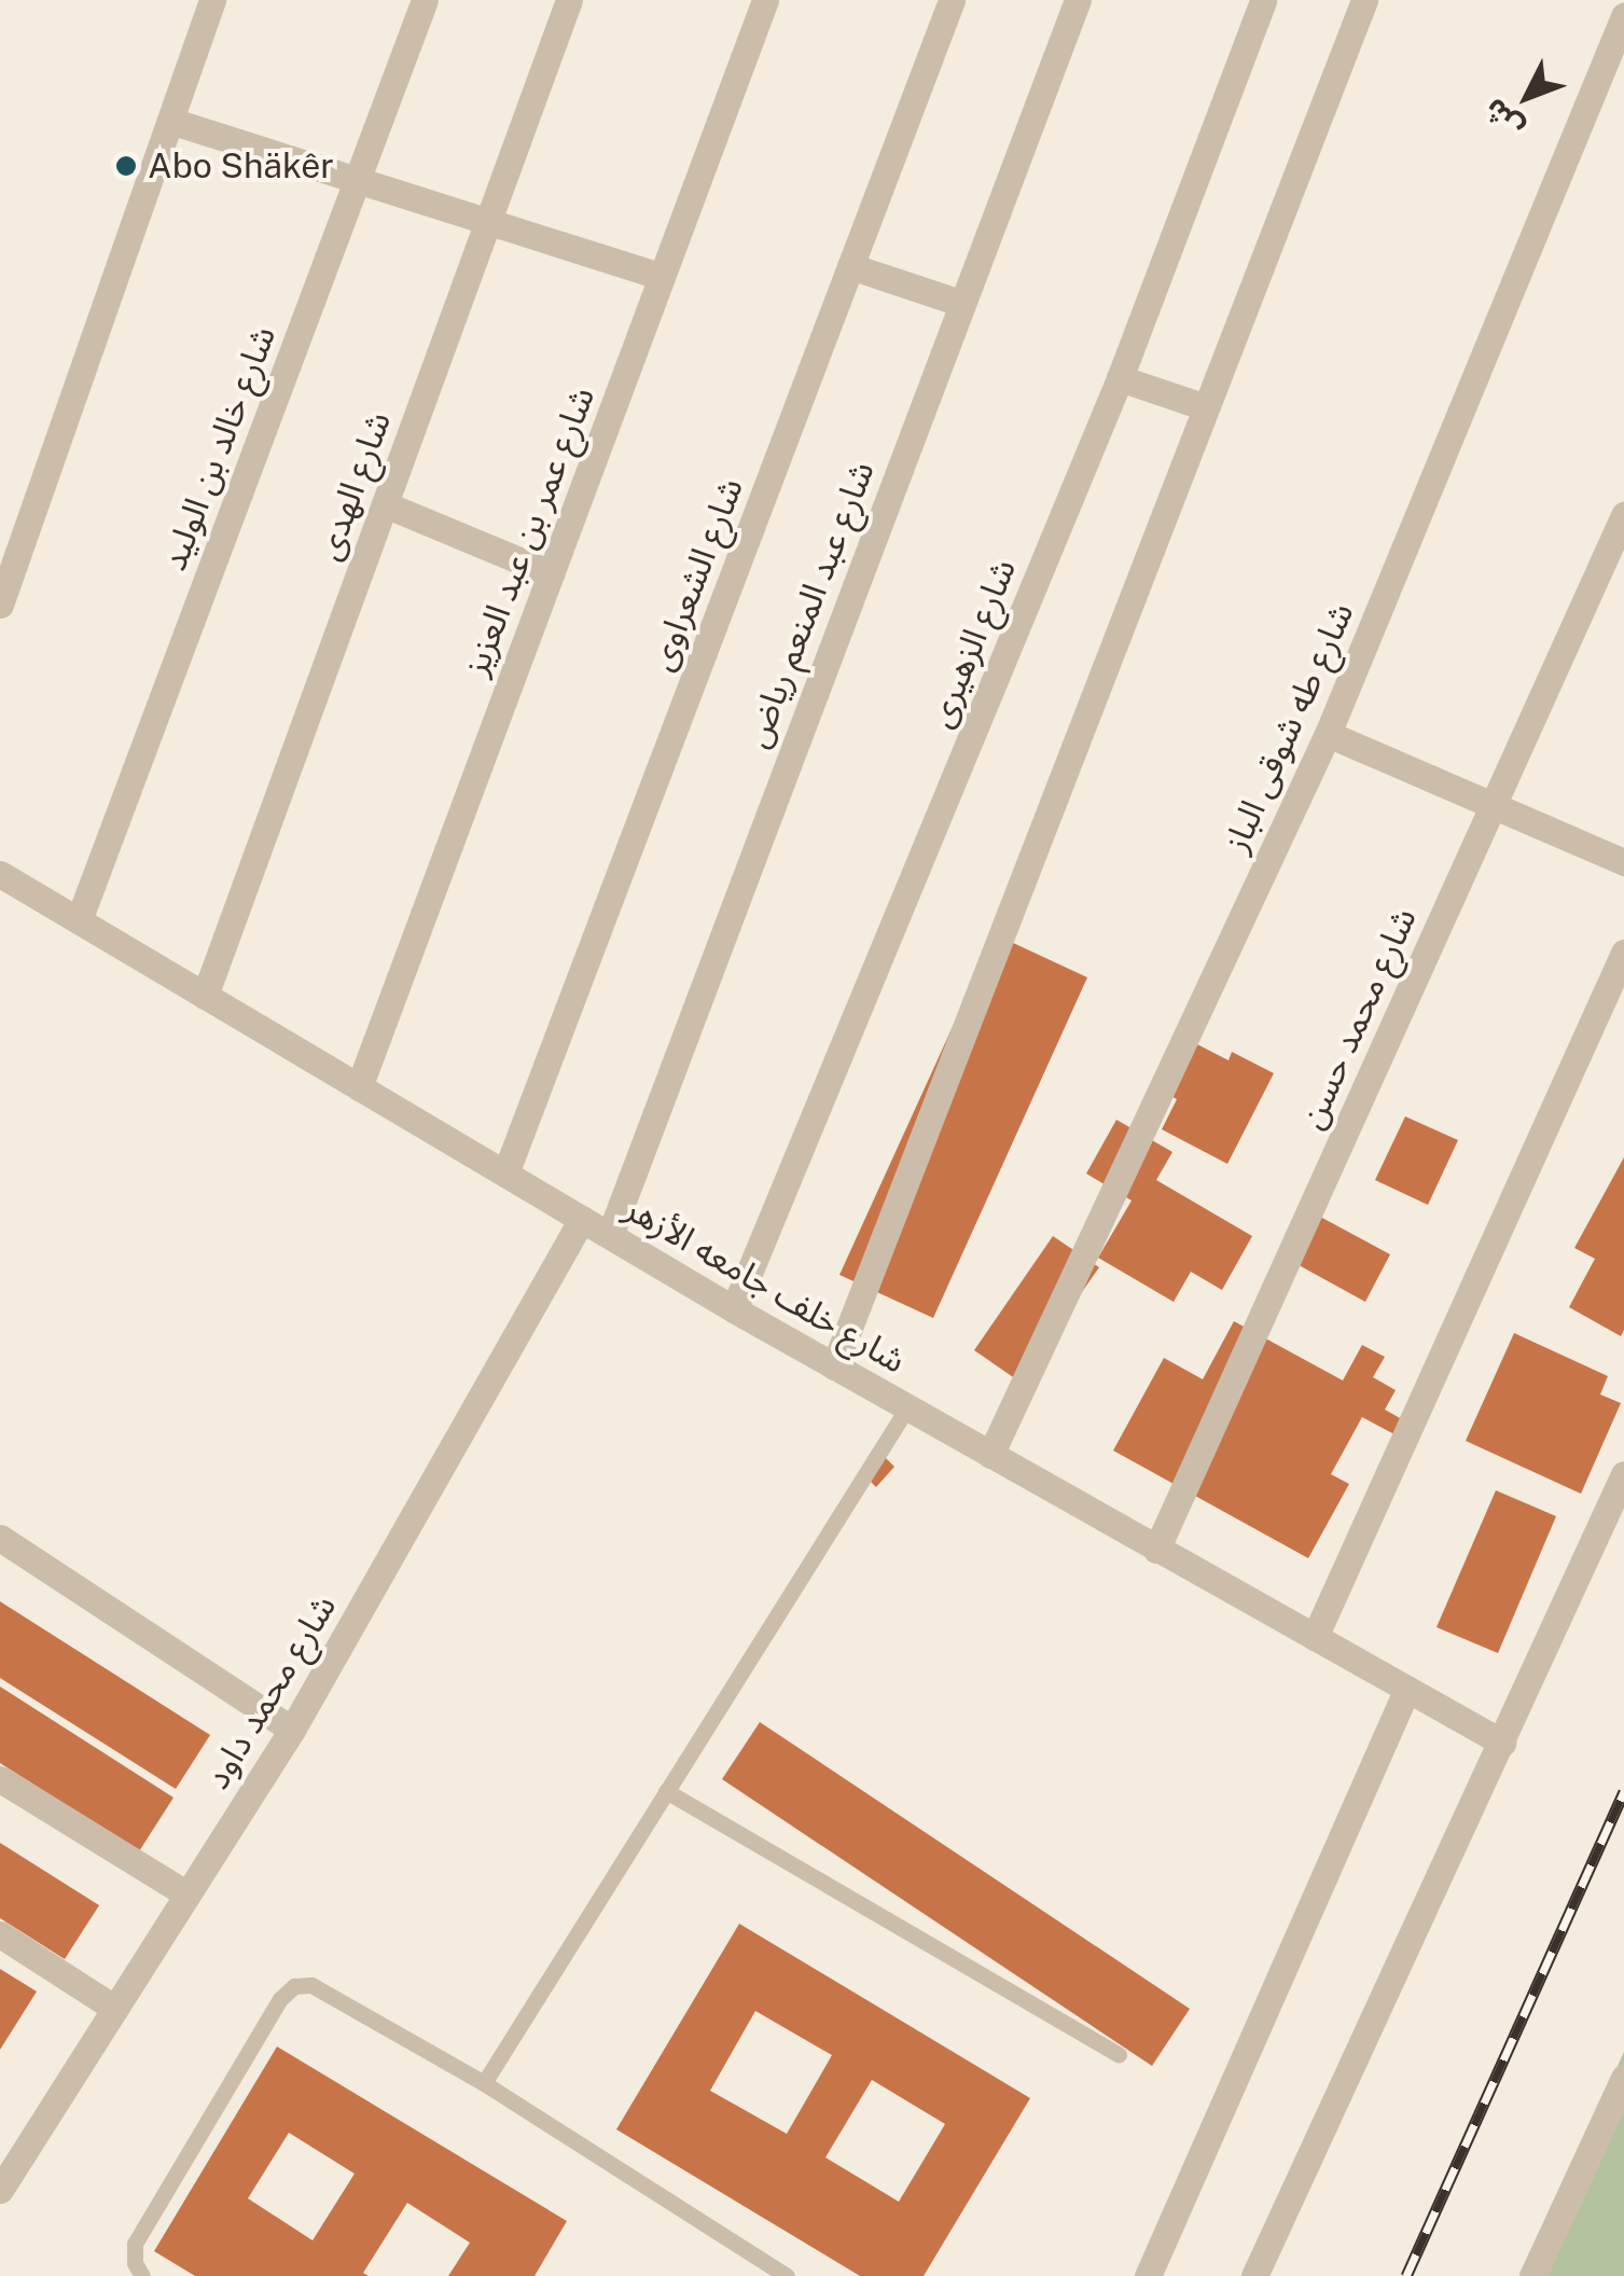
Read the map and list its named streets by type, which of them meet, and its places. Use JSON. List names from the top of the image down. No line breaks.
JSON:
{"streets":{"street":["شارع خالد بن الوليد","شارع الهدى","شارع عمر بن عبد العزيز","شارع الشعراوى","شارع عبد المنعم رياض","شارع الزهيرى","شارع طه شوقى الباز","شارع محمد حسن","شارع خلف جامعه الأزهر","شارع محمد داود"]},"crossings":[["شارع خالد بن الوليد","شارع خلف جامعه الأزهر"],["شارع الهدى","شارع خلف جامعه الأزهر"],["شارع عمر بن عبد العزيز","شارع خلف جامعه الأزهر"],["شارع الشعراوى","شارع خلف جامعه الأزهر"],["شارع عبد المنعم رياض","شارع خلف جامعه الأزهر"],["شارع الزهيرى","شارع خلف جامعه الأزهر"],["شارع طه شوقى الباز","شارع خلف جامعه الأزهر"],["شارع محمد حسن","شارع خلف جامعه الأزهر"],["شارع خلف جامعه الأزهر","شارع محمد داود"]],"places":["Abo Shäkêr"],"north":"bottom left"}
